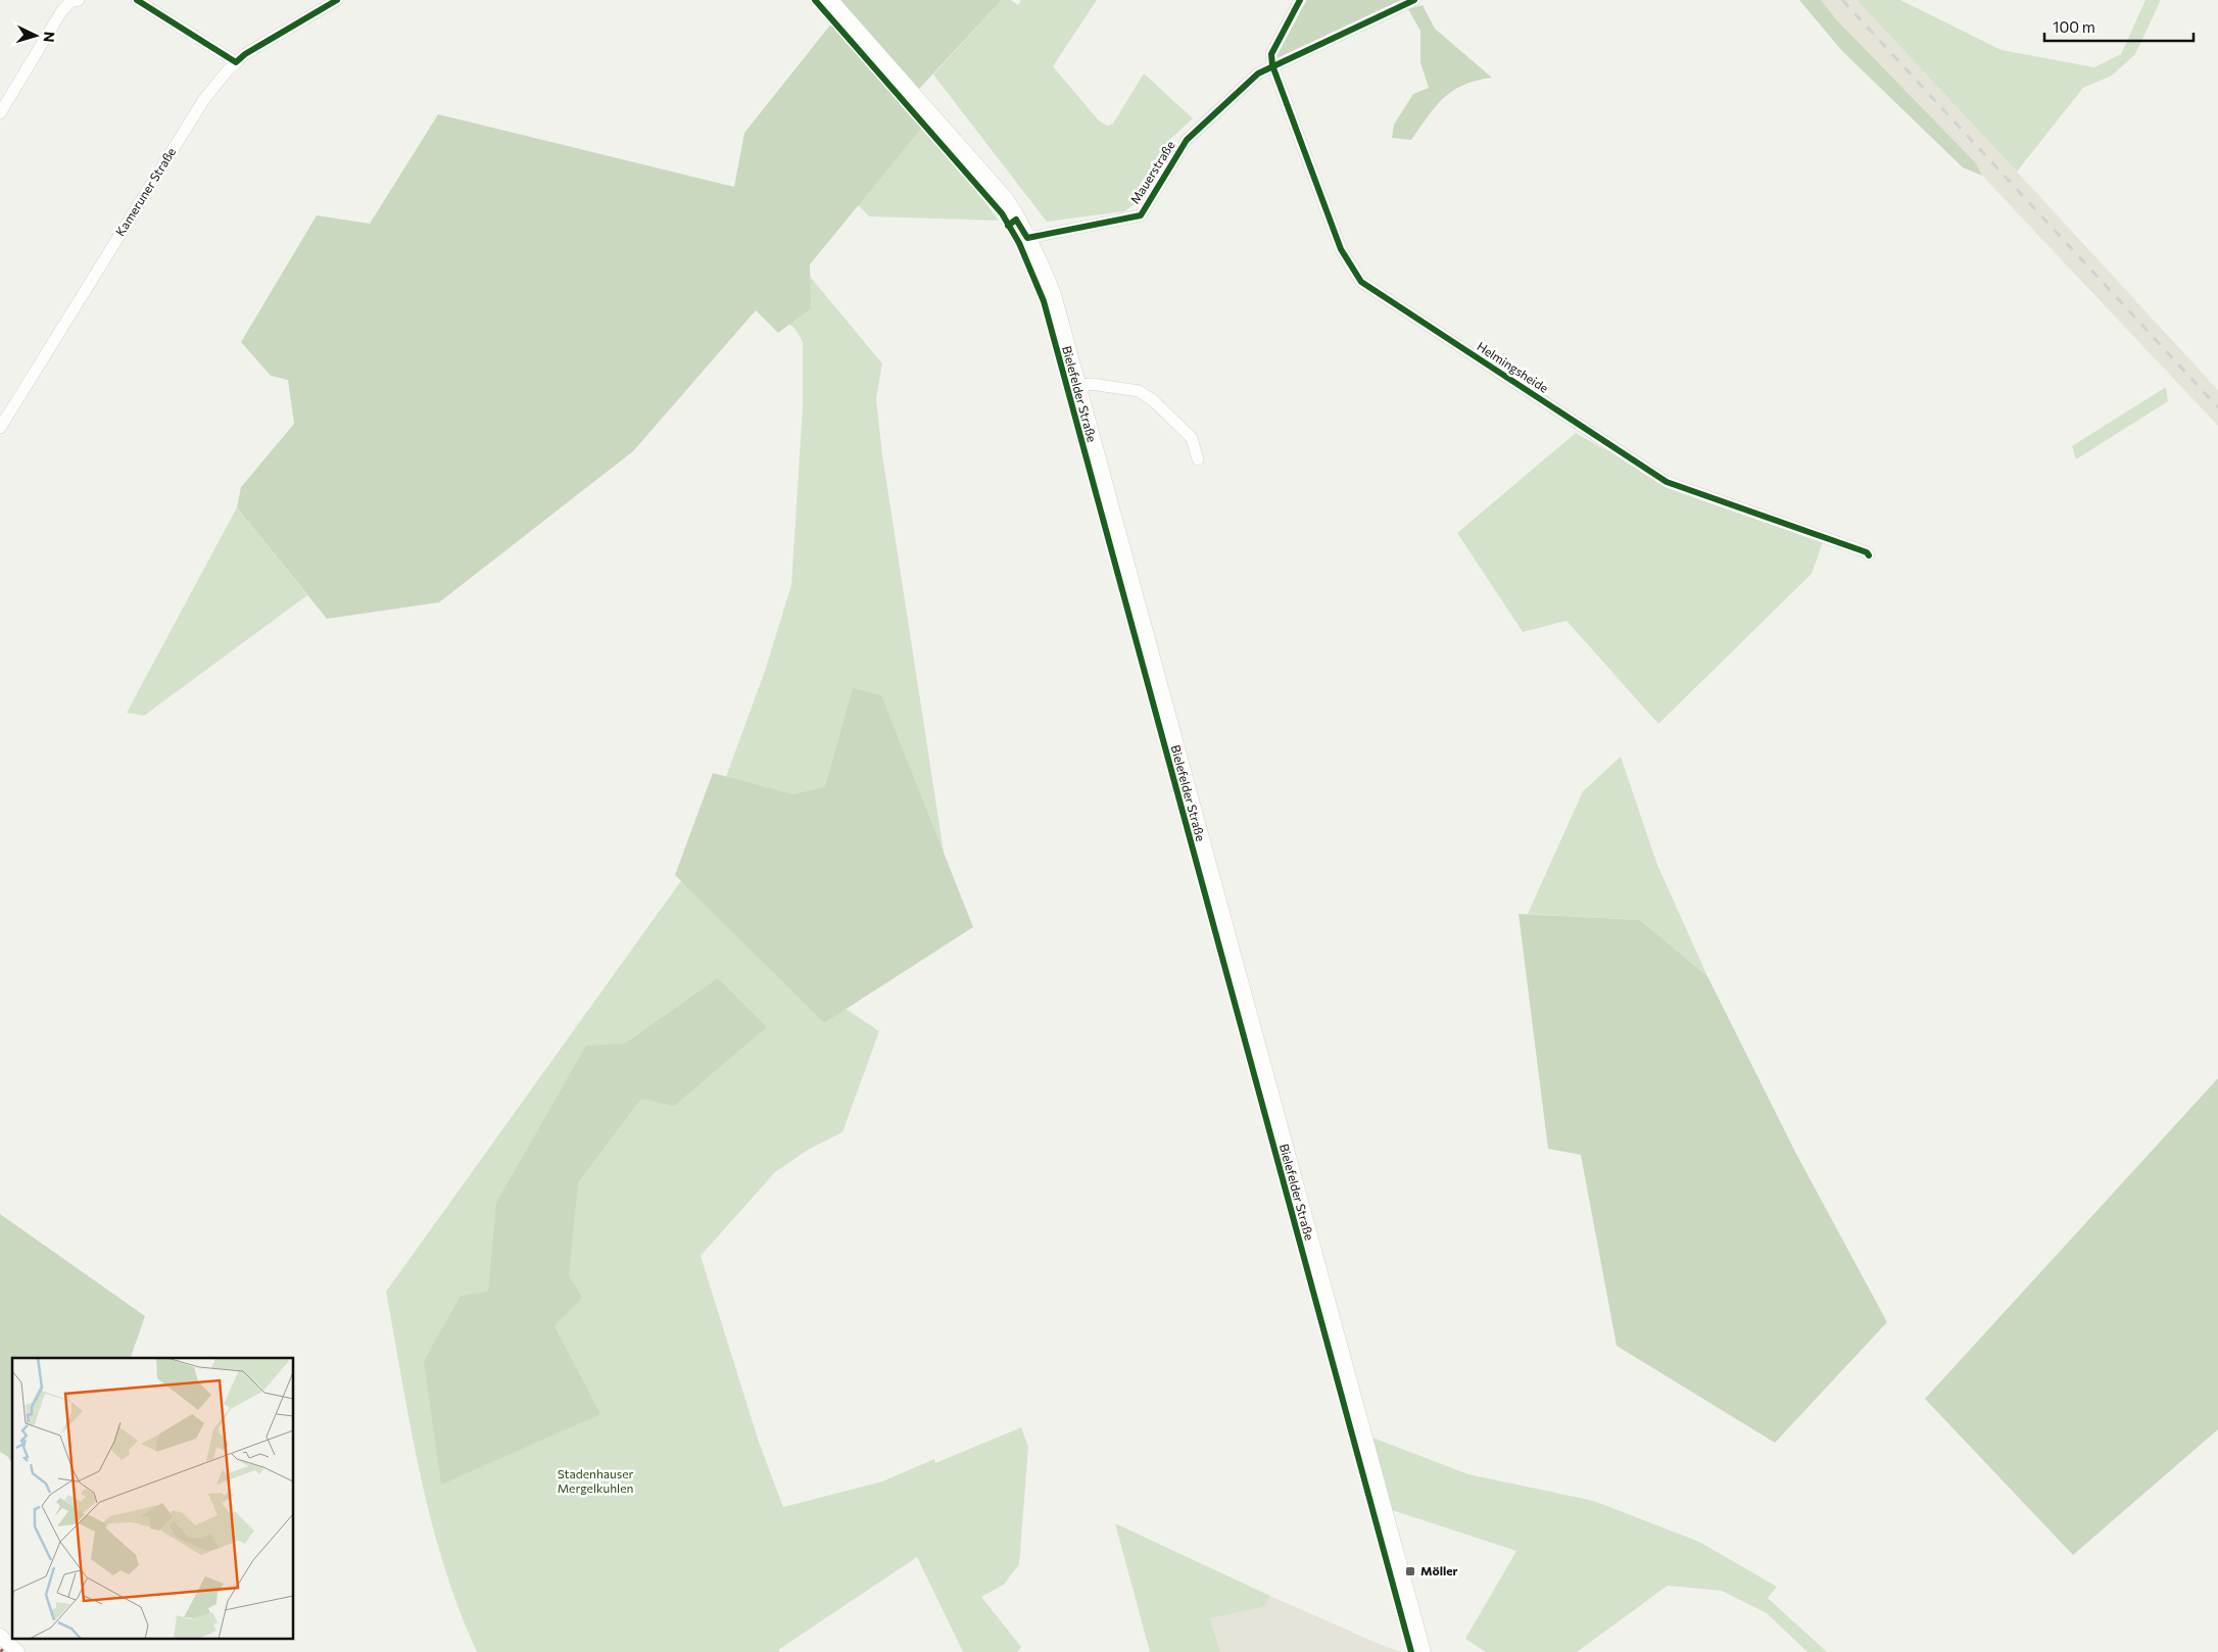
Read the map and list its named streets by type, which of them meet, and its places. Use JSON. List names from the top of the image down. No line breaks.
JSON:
{"streets":{"main road":["Bielefelder Straße"],"street":["Mauerstraße","Kameruner Straße","Helmingsheide"]},"crossings":[["Mauerstraße","Helmingsheide"],["Mauerstraße","Bielefelder Straße"]],"parks":["Stadenhauser Mergelkuhlen"],"places":{"transit":["Möller"]},"scale_bar":"100 m","north":"right"}
